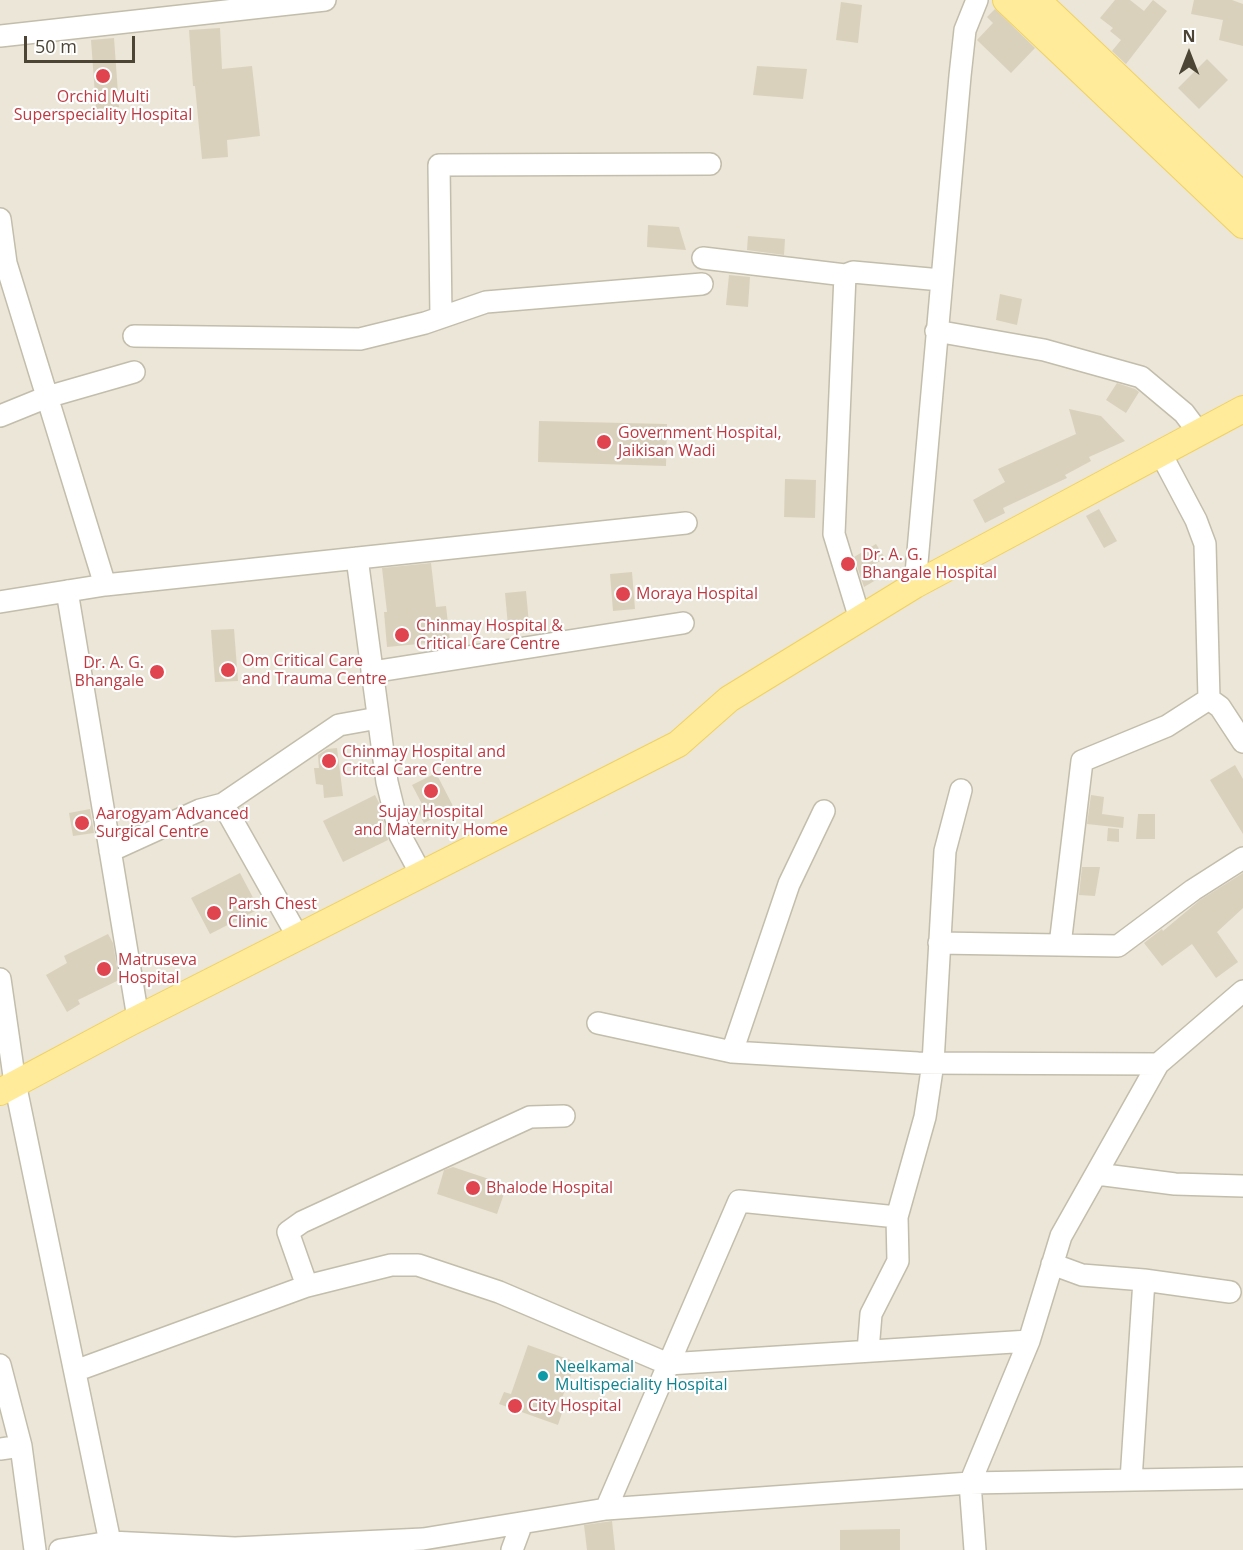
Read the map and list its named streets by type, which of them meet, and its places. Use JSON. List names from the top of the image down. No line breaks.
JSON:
{"places":["Orchid Multi Superspeciality Hospital","Government Hospital, Jaikisan Wadi","Dr. A. G. Bhangale Hospital","Moraya Hospital","Chinmay Hospital & Critical Care Centre","Om Critical Care and Trauma Centre","Dr. A. G. Bhangale","Chinmay Hospital and Critcal Care Centre","Sujay Hospital and Maternity Home","Aarogyam Advanced Surgical Centre","Parsh Chest Clinic","Matruseva Hospital","Bhalode Hospital","Neelkamal Multispeciality Hospital","City Hospital"],"scale_bar":"50 m","north":"top"}
